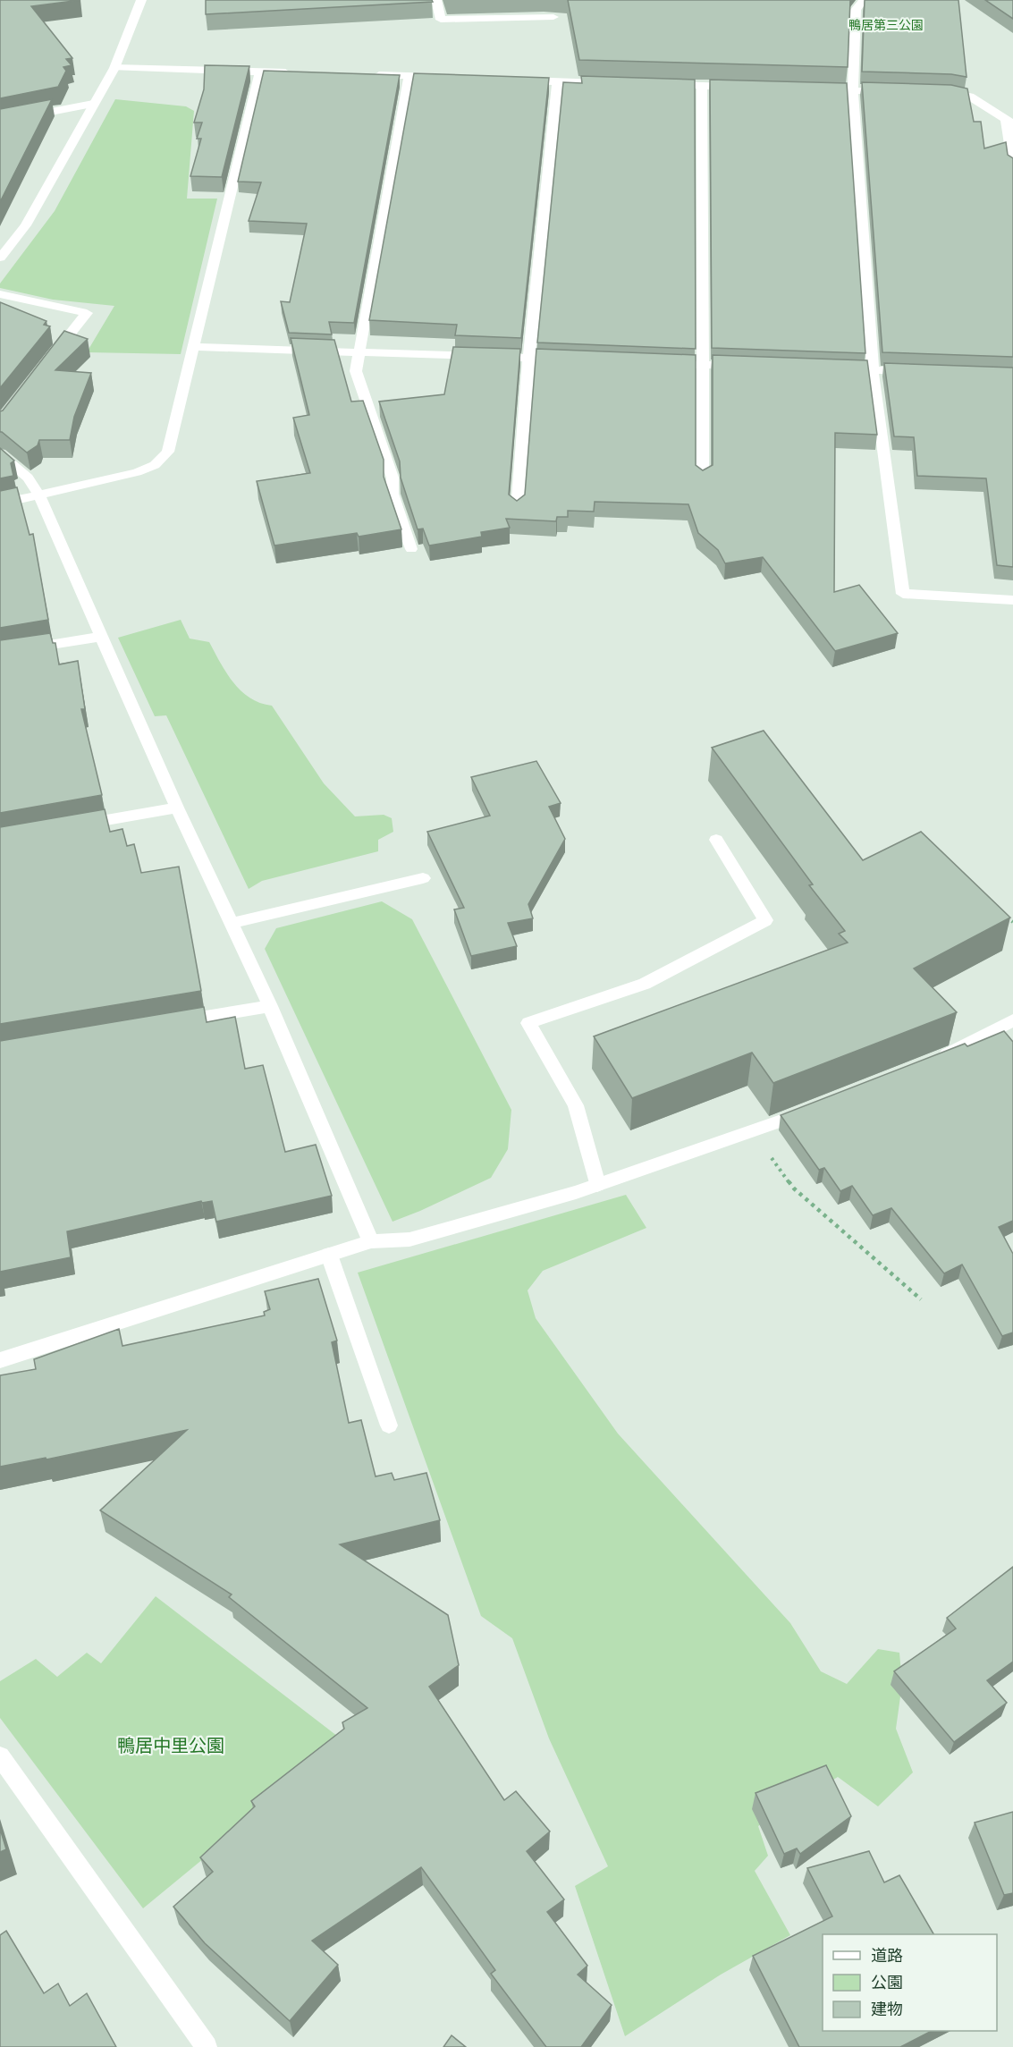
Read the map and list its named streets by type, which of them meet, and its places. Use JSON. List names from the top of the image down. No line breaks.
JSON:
{"parks":["鴨居第三公園","鴨居中里公園"],"legend":["道路","公園","建物"]}
